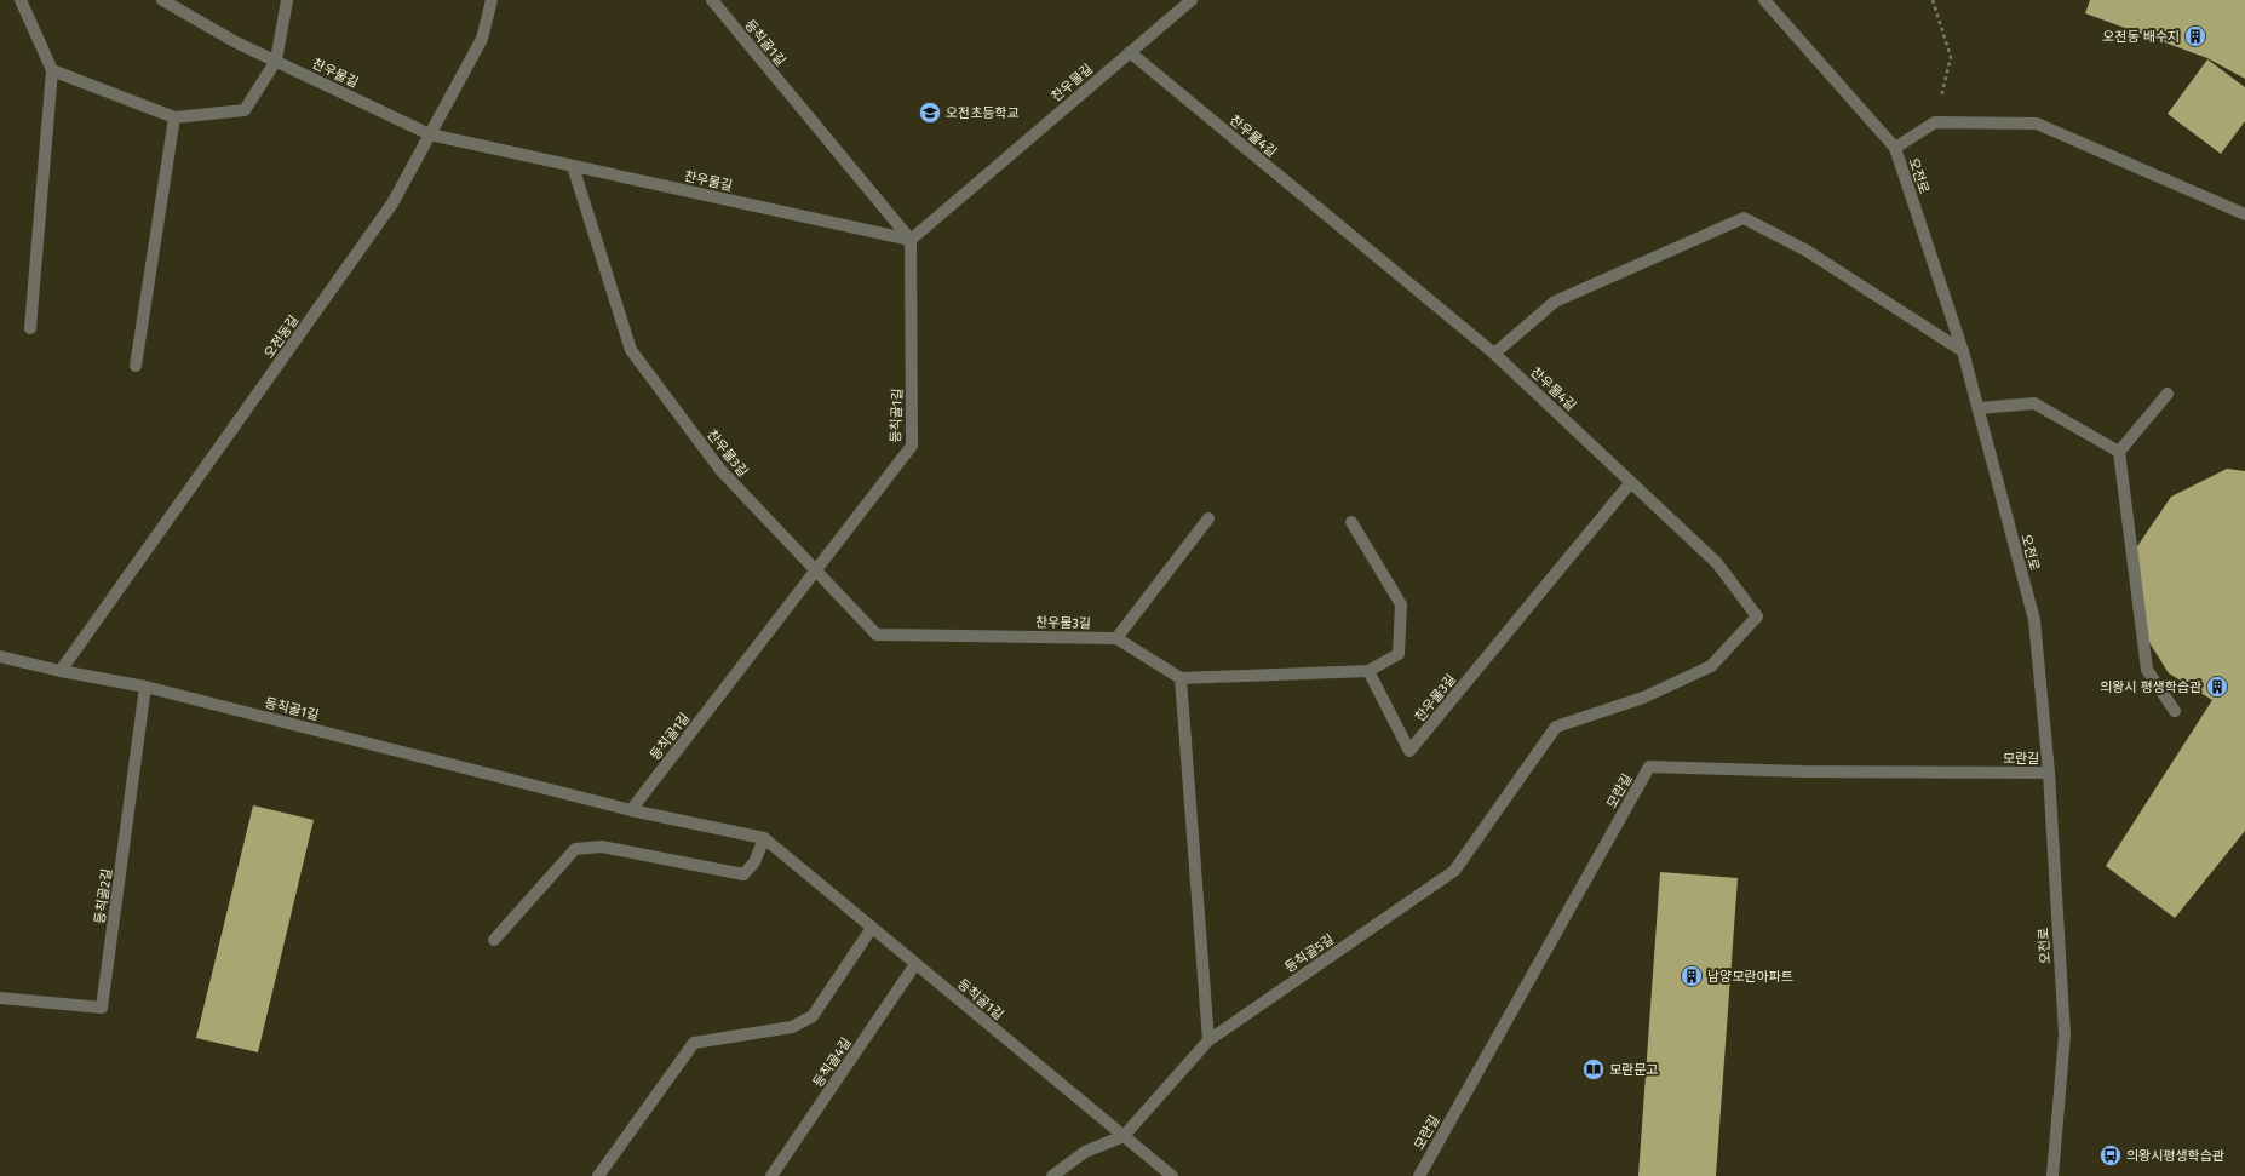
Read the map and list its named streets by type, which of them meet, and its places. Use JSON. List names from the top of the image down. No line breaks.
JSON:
{"streets":{"street":["등칙골1길","찬우물길","찬우물4길","오전로","오전동길","찬우물3길","모란길","등칙골2길","등칙골5길","등칙골4길"]},"crossings":[["등칙골1길","찬우물길"],["등칙골1길","오전동길"],["등칙골1길","찬우물3길"],["등칙골1길","등칙골2길"],["등칙골1길","등칙골5길"],["등칙골1길","등칙골4길"],["찬우물길","찬우물4길"],["찬우물길","오전동길"],["찬우물길","찬우물3길"],["찬우물4길","찬우물3길"],["찬우물4길","등칙골5길"],["오전로","모란길"]],"places":{"building":["오전동 배수지","의왕시 평생학습관","남양모란아파트"],"school or university":["오전초등학교"],"library":["모란문고"],"bus stop":["의왕시평생학습관"]}}
